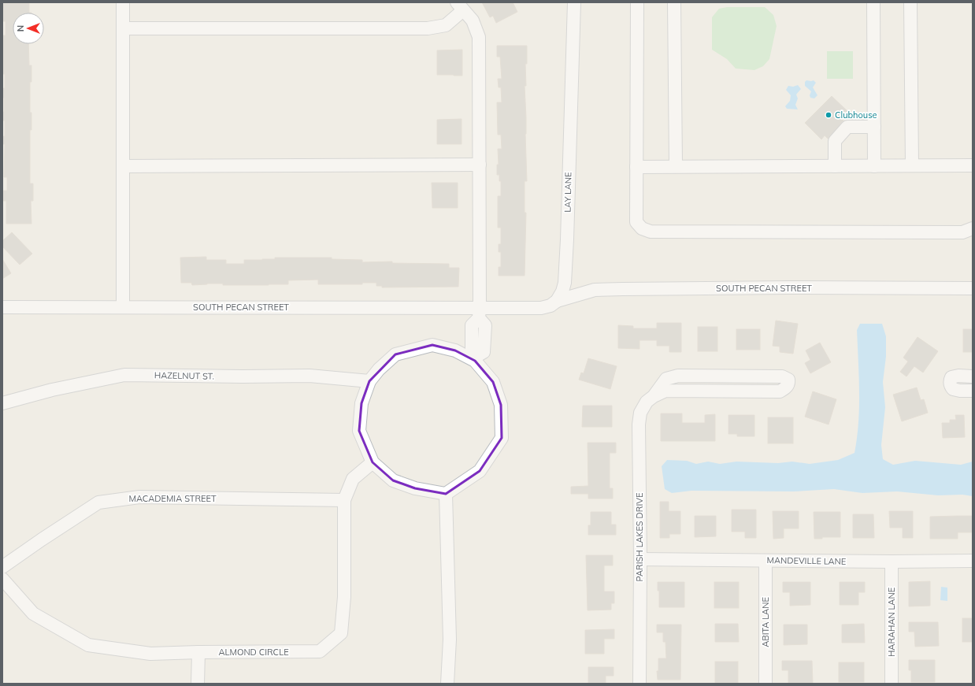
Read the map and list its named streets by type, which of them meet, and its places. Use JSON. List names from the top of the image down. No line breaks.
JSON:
{"streets":{"street":["LAY LANE","SOUTH PECAN STREET","HAZELNUT ST.","MACADEMIA STREET","PARISH LAKES DRIVE","MANDEVILLE LANE","ABITA LANE","HARAHAN LANE","ALMOND CIRCLE"]},"crossings":[["LAY LANE","SOUTH PECAN STREET"],["MACADEMIA STREET","ALMOND CIRCLE"],["PARISH LAKES DRIVE","MANDEVILLE LANE"],["MANDEVILLE LANE","ABITA LANE"],["MANDEVILLE LANE","HARAHAN LANE"]],"places":["Clubhouse"],"north":"left"}
